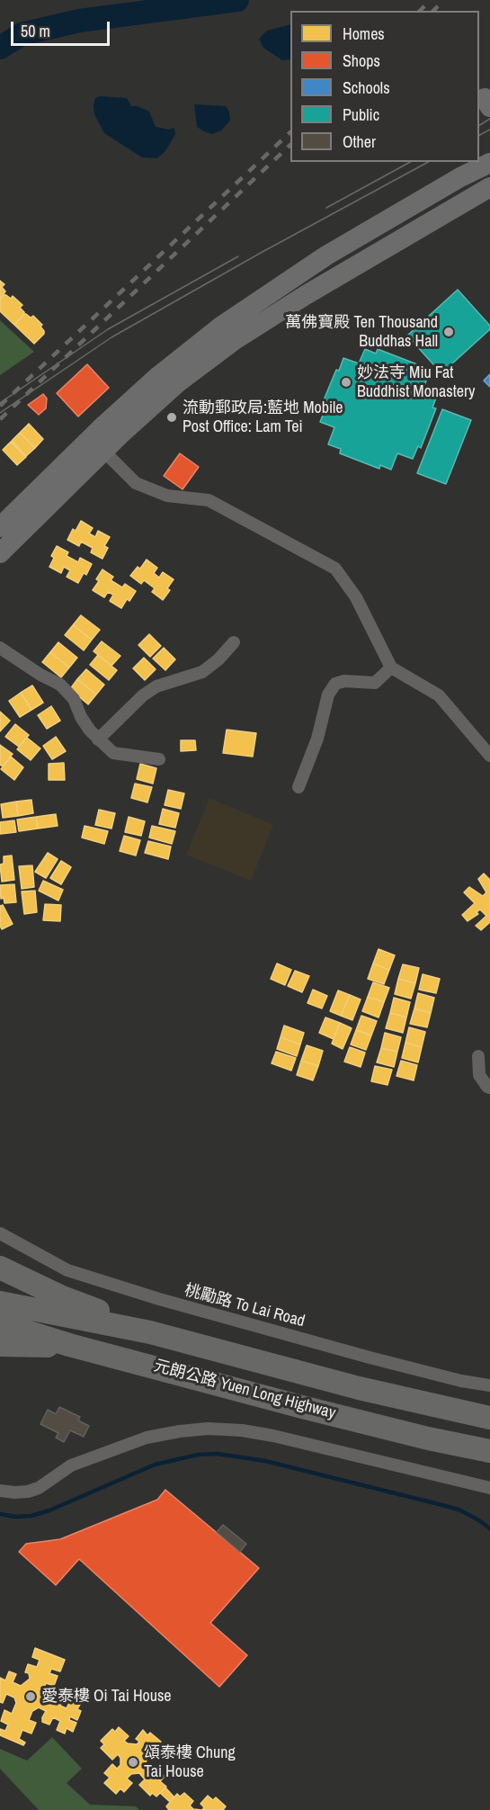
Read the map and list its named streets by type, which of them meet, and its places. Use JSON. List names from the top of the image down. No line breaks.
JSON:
{"streets":{"highway":["元朗公路 Yuen Long Highway"],"street":["桃勵路 To Lai Road"]},"places":["萬佛寶殿 Ten Thousand Buddhas Hall","妙法寺 Miu Fat Buddhist Monastery","流動郵政局:藍地 Mobile Post Office: Lam Tei","愛泰樓 Oi Tai House","頌泰樓 Chung Tai House"],"legend":["Homes","Shops","Schools","Public","Other"],"scale_bar":"50 m"}
